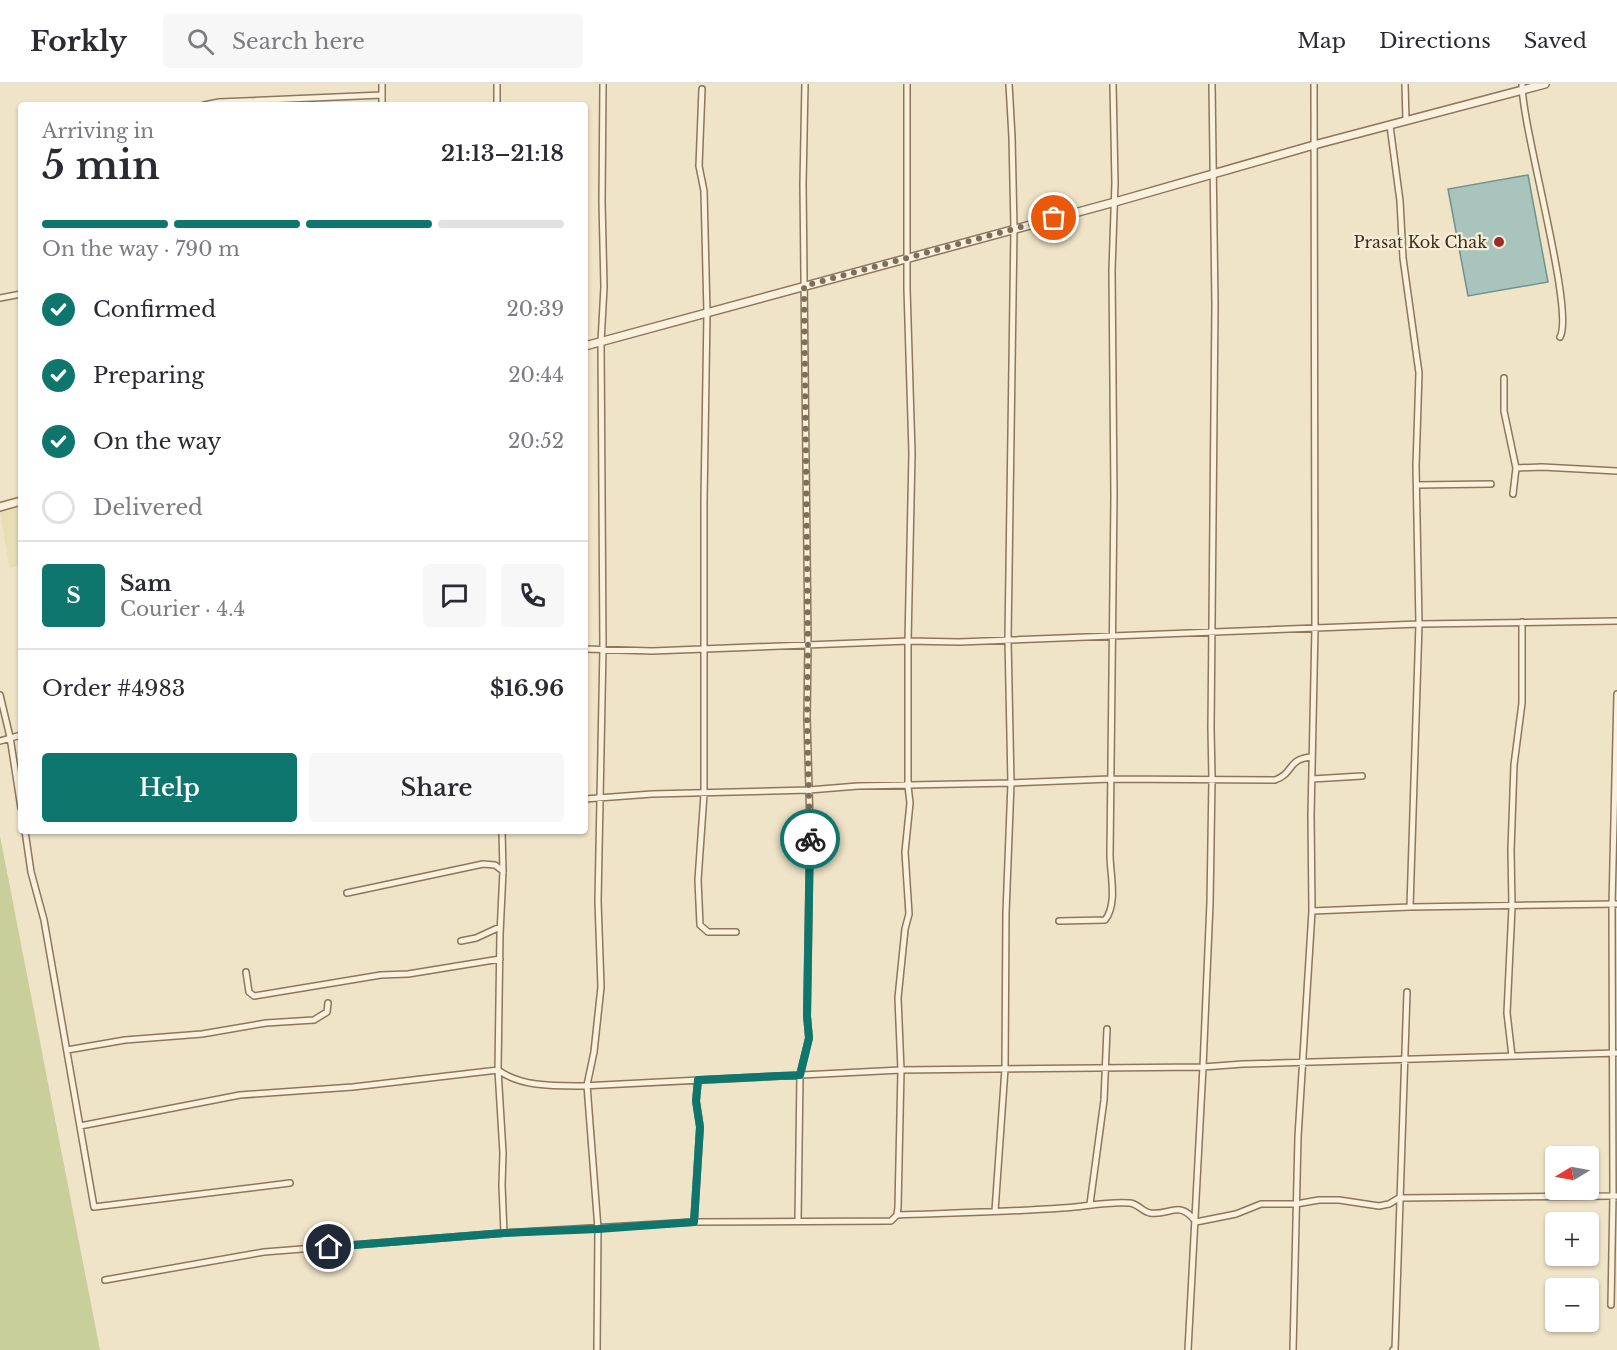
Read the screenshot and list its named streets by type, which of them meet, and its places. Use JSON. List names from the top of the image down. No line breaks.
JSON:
{"places":["Prasat Kok Chak"],"north":"left","page":{"header":"Forkly","search":"Search here","nav":["Map","Directions","Saved"],"heading":["5 min","Arriving in","21:13–21:18"],"panel":["Sam","Courier · 4.4","Order #4983","$16.96"],"bar":"On the way · 790 m","list":[["Confirmed","20:39"],["Preparing","20:44"],["On the way","20:52"],"Delivered"],"round":"S","buttons":["Help","Share"],"map_buttons":["+","−"]}}
